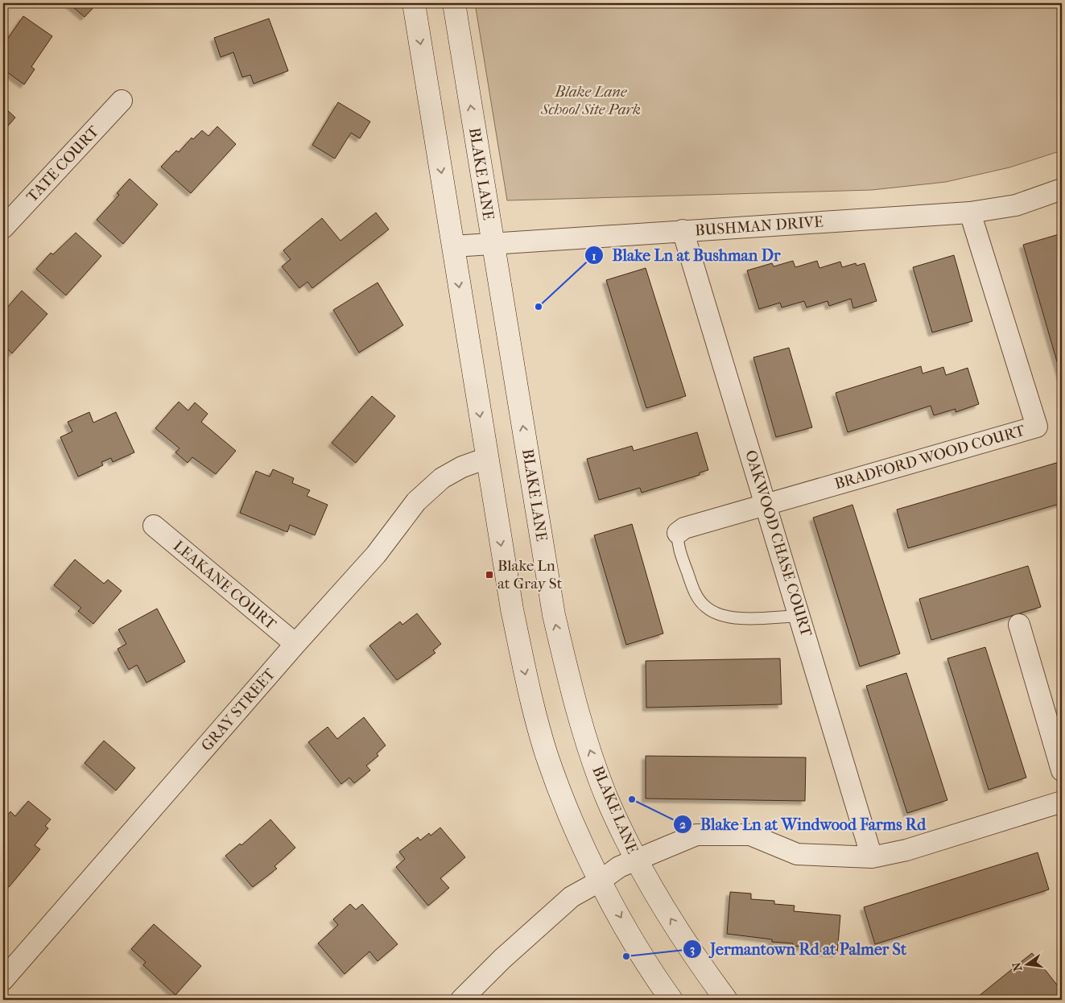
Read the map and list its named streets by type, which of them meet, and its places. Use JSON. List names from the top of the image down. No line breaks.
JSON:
{"streets":{"main road":["BLAKE LANE"],"street":["TATE COURT","BUSHMAN DRIVE","BRADFORD WOOD COURT","OAKWOOD CHASE COURT","LEAKANE COURT","GRAY STREET"]},"crossings":[["BLAKE LANE","BUSHMAN DRIVE"],["BUSHMAN DRIVE","BRADFORD WOOD COURT"],["BUSHMAN DRIVE","OAKWOOD CHASE COURT"],["BRADFORD WOOD COURT","OAKWOOD CHASE COURT"],["LEAKANE COURT","GRAY STREET"]],"parks":["Blake Lane School Site Park"],"places":{"other":["Blake Ln at Bushman Dr","Blake Ln at Windwood Farms Rd","Jermantown Rd at Palmer St"],"transit":["Blake Ln at Gray St"]},"north":"left"}
